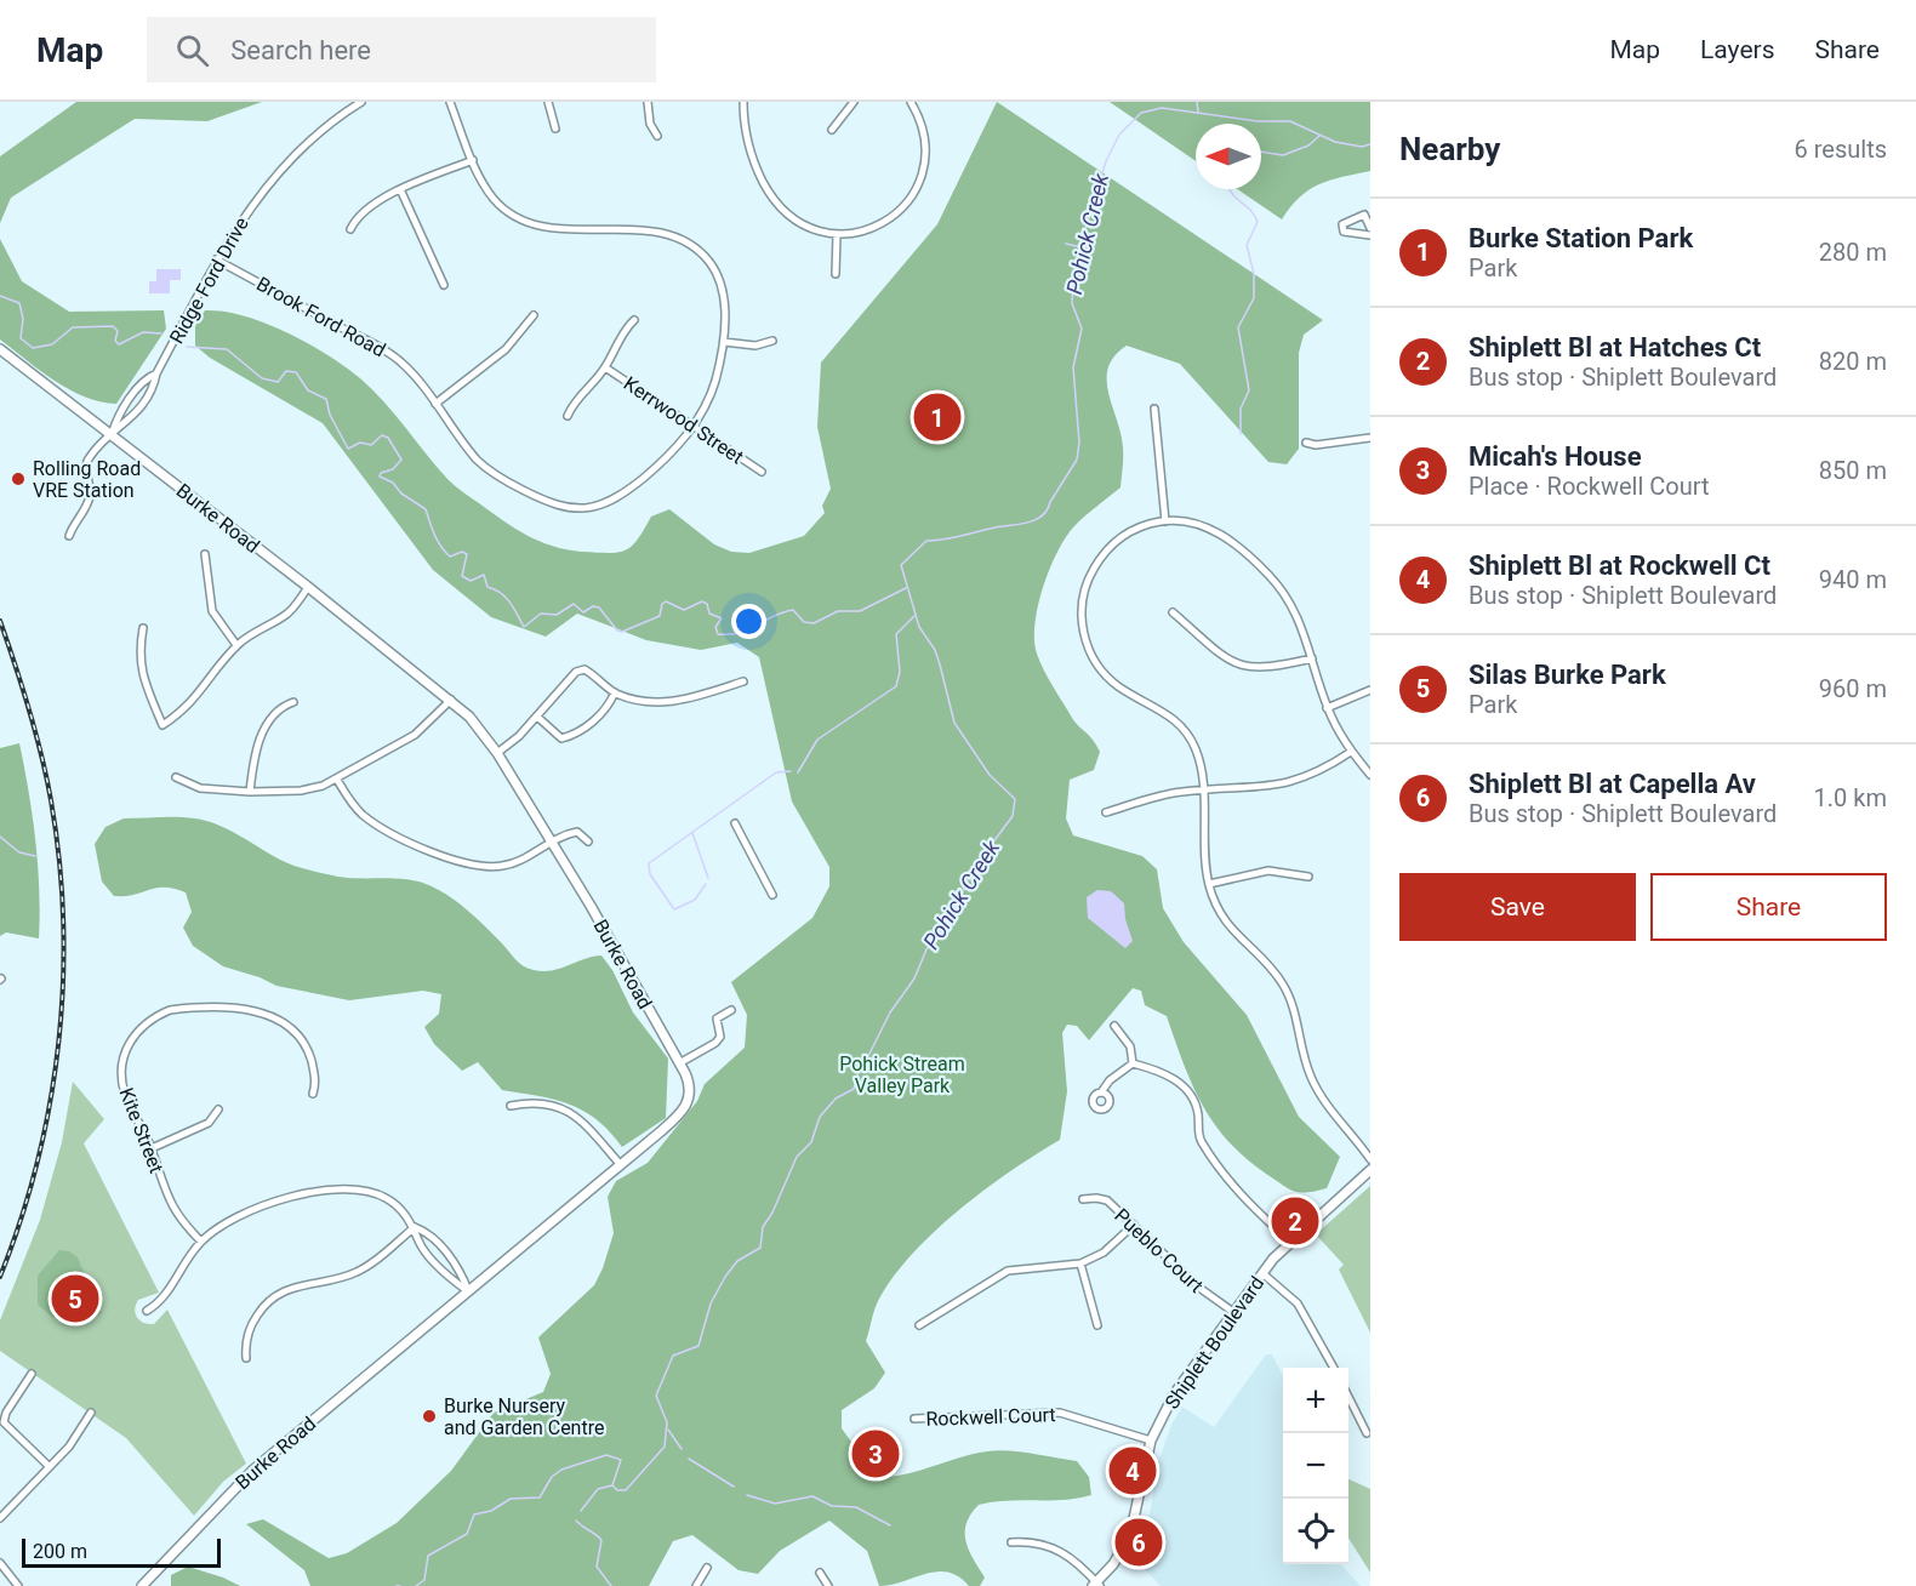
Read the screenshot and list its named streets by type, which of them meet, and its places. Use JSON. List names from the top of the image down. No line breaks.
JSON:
{"streets":{"street":["Ridge Ford Drive","Brook Ford Road","Kerrwood Street","Burke Road","Kite Street","Pueblo Court","Shiplett Boulevard","Rockwell Court"]},"crossings":[["Ridge Ford Drive","Brook Ford Road"],["Ridge Ford Drive","Burke Road"],["Brook Ford Road","Kerrwood Street"],["Pueblo Court","Shiplett Boulevard"],["Shiplett Boulevard","Rockwell Court"]],"water":["Pohick Creek"],"parks":["Pohick Stream Valley Park"],"places":["Rolling Road VRE Station","Burke Nursery and Garden Centre"],"scale_bar":"200 m","north":"left","page":{"header":"Map","search":"Search here","nav":["Map","Layers","Share"],"heading":["Nearby","6 results"],"list":[{"mark":"1","name":"Burke Station Park","note":"Park","value":"280 m"},{"mark":"2","name":"Shiplett Bl at Hatches Ct","note":"Bus stop · Shiplett Boulevard","value":"820 m"},{"mark":"3","name":"Micah's House","note":"Place · Rockwell Court","value":"850 m"},{"mark":"4","name":"Shiplett Bl at Rockwell Ct","note":"Bus stop · Shiplett Boulevard","value":"940 m"},{"mark":"5","name":"Silas Burke Park","note":"Park","value":"960 m"},{"mark":"6","name":"Shiplett Bl at Capella Av","note":"Bus stop · Shiplett Boulevard","value":"1.0 km"}],"pins":["1","2","5","3","4","6"],"buttons":["Save","Share"],"map_buttons":["+","−"],"scale":"200 m"}}
